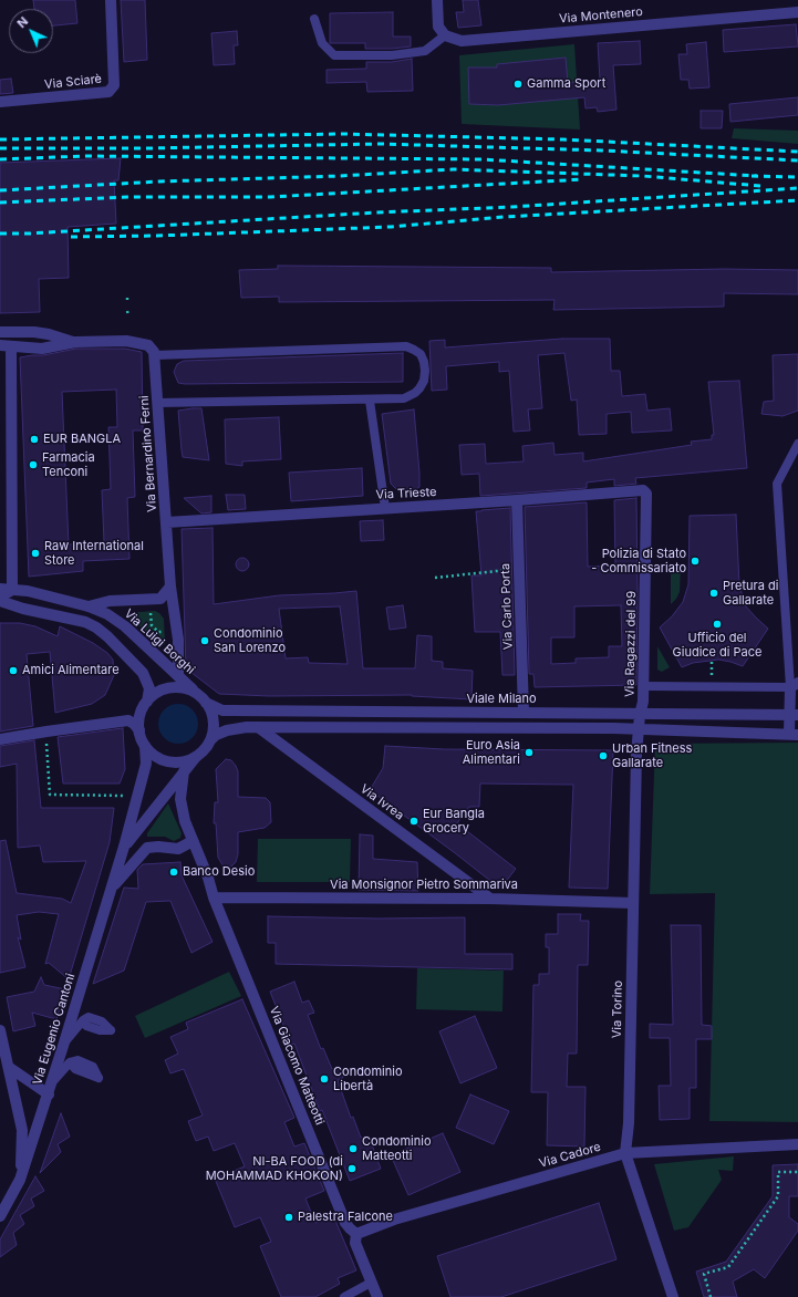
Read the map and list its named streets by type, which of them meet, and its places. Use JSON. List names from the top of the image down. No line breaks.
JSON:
{"streets":{"street":["Via Montenero","Via Sciarè","Via Bernardino Ferni","Via Trieste","Via Carlo Porta","Via Luigi Borghi","Via Ragazzi del 99","Viale Milano","Via Ivrea","Via Monsignor Pietro Sommariva","Via Torino","Via Eugenio Cantoni","Via Giacomo Matteotti","Via Cadore"]},"crossings":[["Via Bernardino Ferni","Via Trieste"],["Via Bernardino Ferni","Via Luigi Borghi"],["Via Trieste","Via Carlo Porta"],["Via Trieste","Via Ragazzi del 99"],["Via Carlo Porta","Viale Milano"],["Via Luigi Borghi","Viale Milano"],["Via Luigi Borghi","Via Eugenio Cantoni"],["Via Ragazzi del 99","Viale Milano"],["Via Ragazzi del 99","Via Torino"],["Viale Milano","Via Torino"],["Viale Milano","Via Eugenio Cantoni"],["Via Ivrea","Via Monsignor Pietro Sommariva"],["Via Monsignor Pietro Sommariva","Via Torino"],["Via Monsignor Pietro Sommariva","Via Giacomo Matteotti"],["Via Torino","Via Cadore"],["Via Eugenio Cantoni","Via Giacomo Matteotti"],["Via Giacomo Matteotti","Via Cadore"]],"places":["Gamma Sport","EUR BANGLA","Farmacia Tenconi","Raw International Store","Polizia di Stato - Commissariato","Pretura di Gallarate","Ufficio del Giudice di Pace","Condominio San Lorenzo","Amici Alimentare","Euro Asia Alimentari","Urban Fitness Gallarate","Eur Bangla Grocery","Banco Desio","Condominio Libertà","Condominio Matteotti","NI-BA FOOD (di MOHAMMAD KHOKON)","Palestra Falcone"],"north":"top left"}
